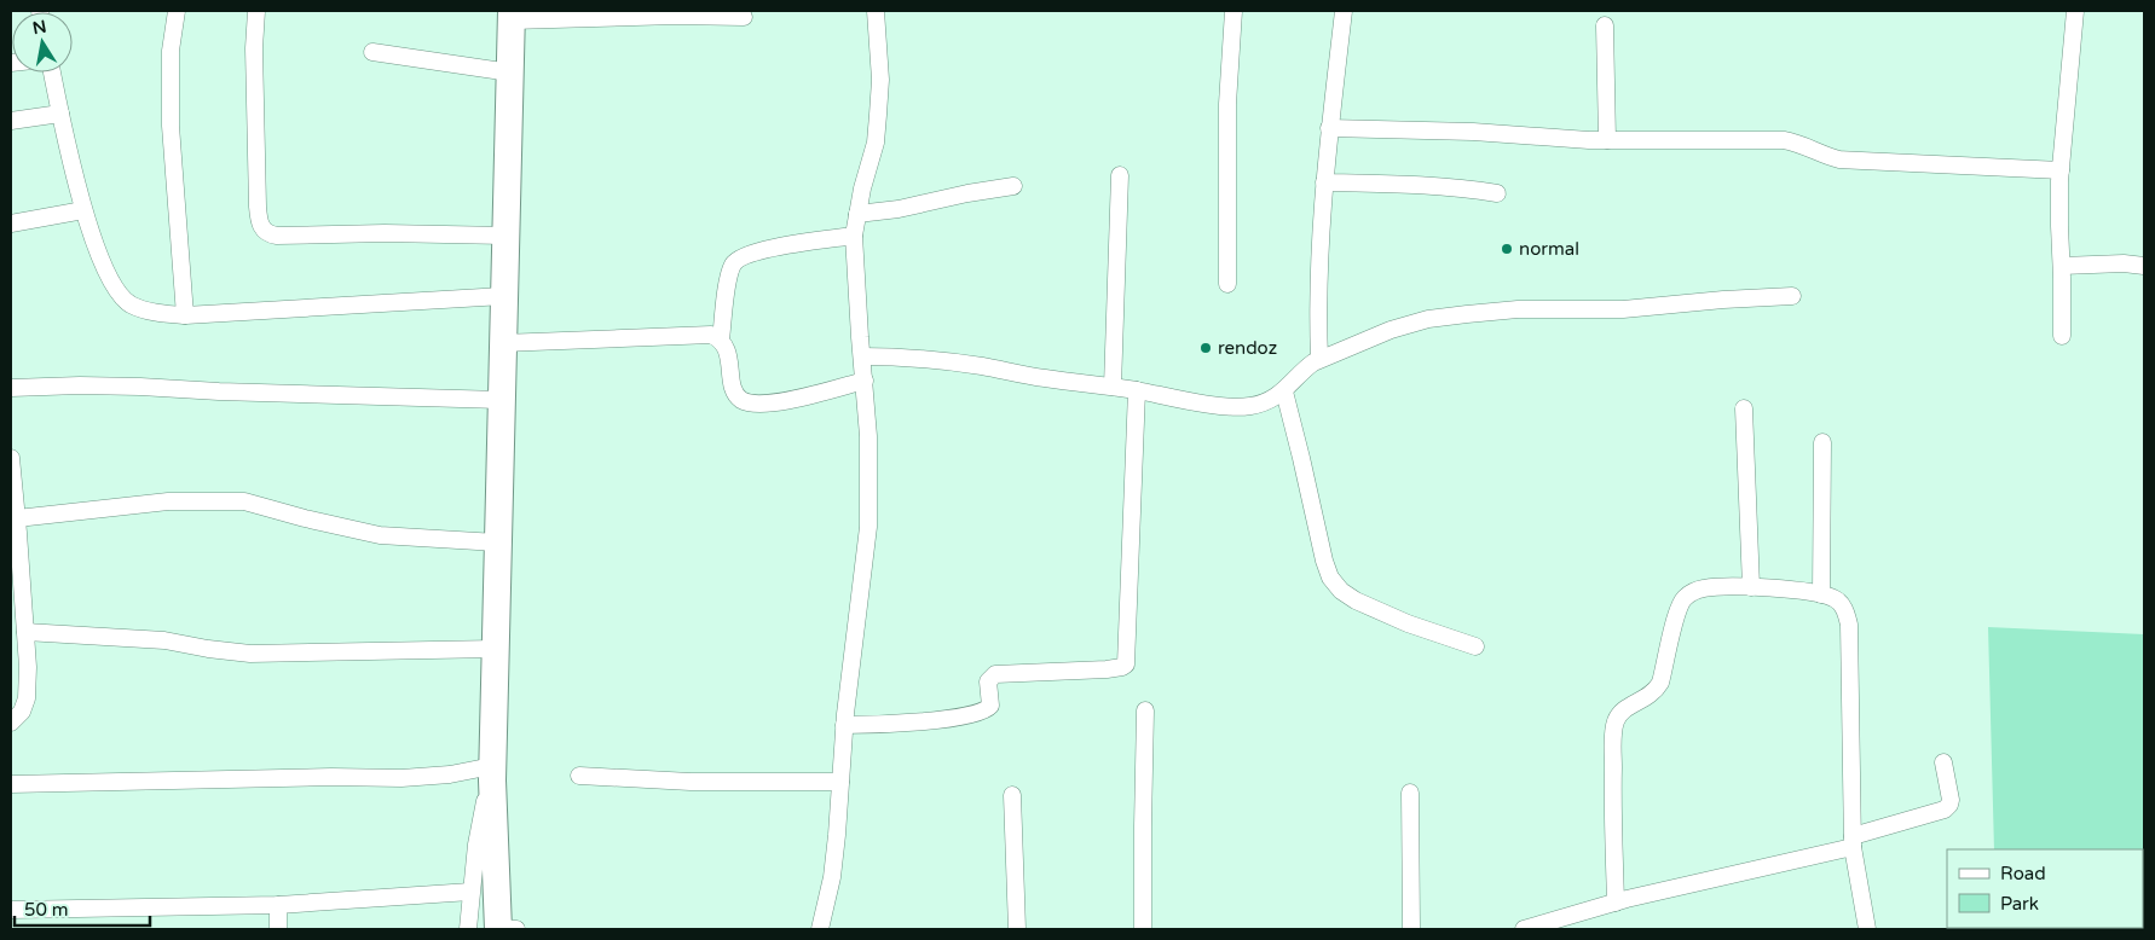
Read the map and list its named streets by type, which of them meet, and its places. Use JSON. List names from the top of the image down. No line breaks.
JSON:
{"places":["normal","rendoz"],"legend":["Road","Park"],"scale_bar":"50 m","north":"top"}
